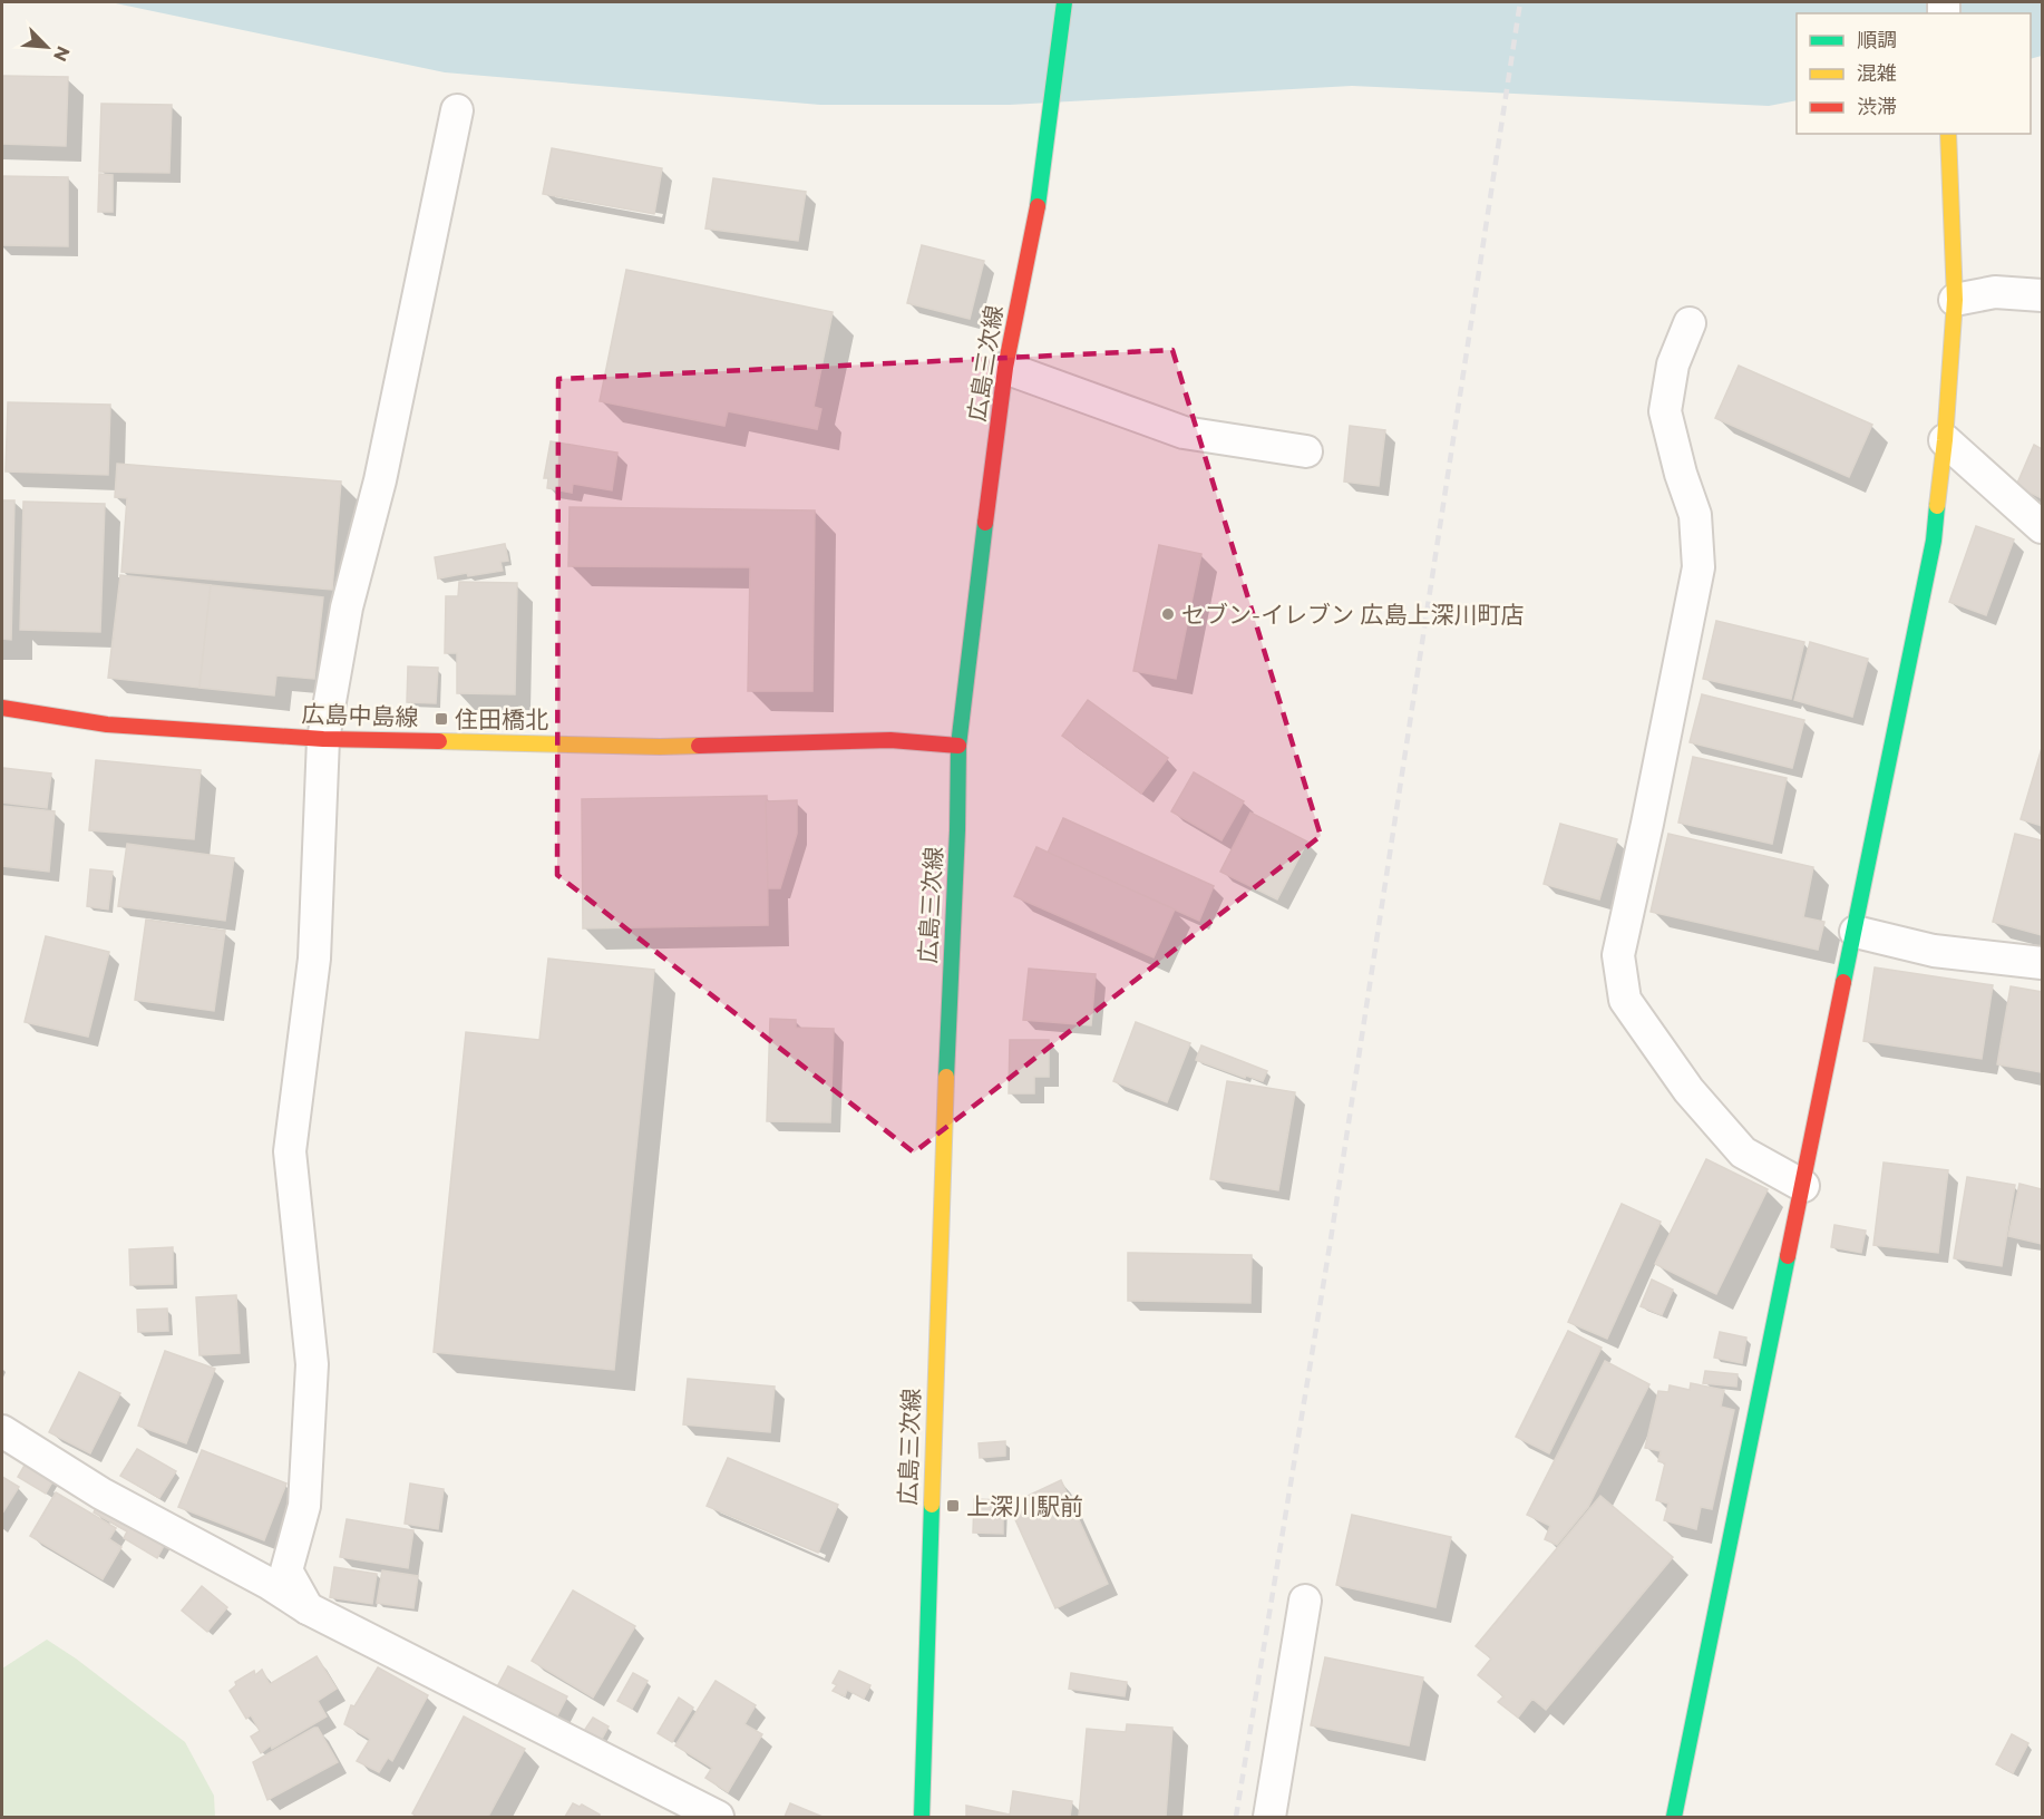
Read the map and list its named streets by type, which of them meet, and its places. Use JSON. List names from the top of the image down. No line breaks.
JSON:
{"streets":{"main road":["広島三次線","広島中島線"]},"crossings":[["広島三次線","広島中島線"]],"places":{"other":["セブン-イレブン 広島上深川町店"],"transit":["住田橋北","上深川駅前"]},"legend":["順調","混雑","渋滞"],"north":"bottom right"}
